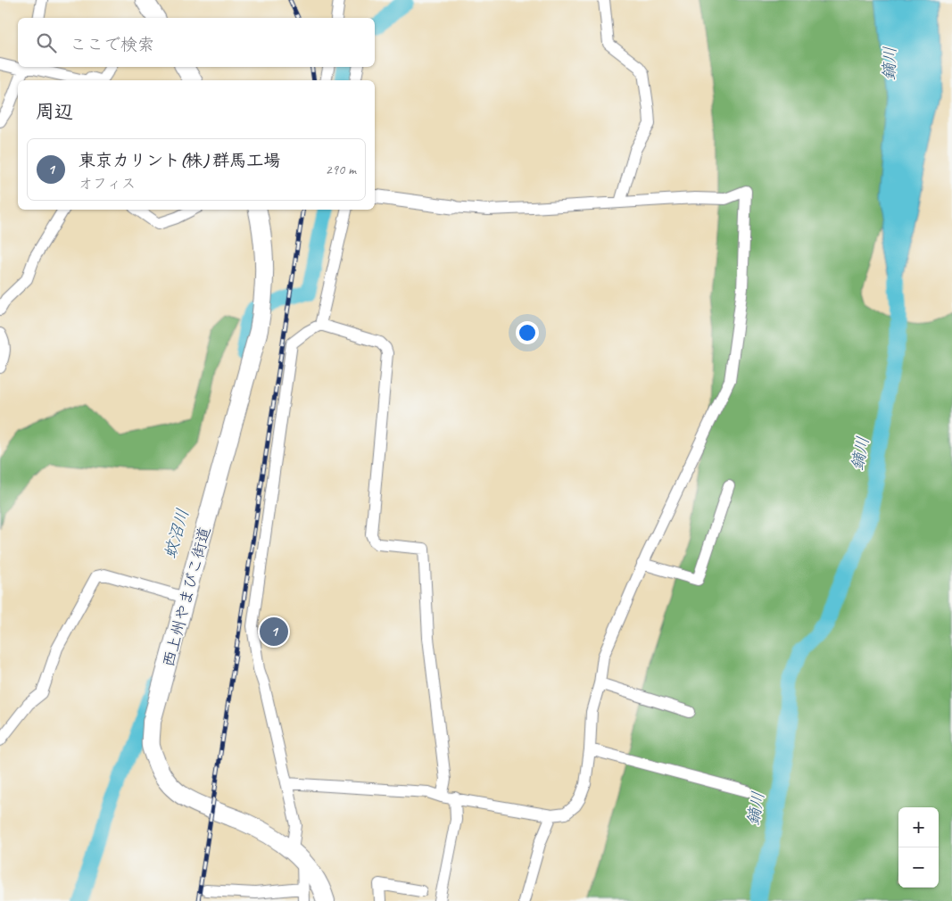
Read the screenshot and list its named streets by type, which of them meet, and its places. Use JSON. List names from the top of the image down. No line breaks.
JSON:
{"streets":{"highway":["西上州やまびこ街道"]},"water":["鏑川","蚊沼川"],"page":{"search":"ここで検索","heading":"周辺","list":[{"mark":"1","name":"東京カリント(株) 群馬工場","note":"オフィス","value":"290 m"}],"pins":"1","map_buttons":["+","−"]}}
